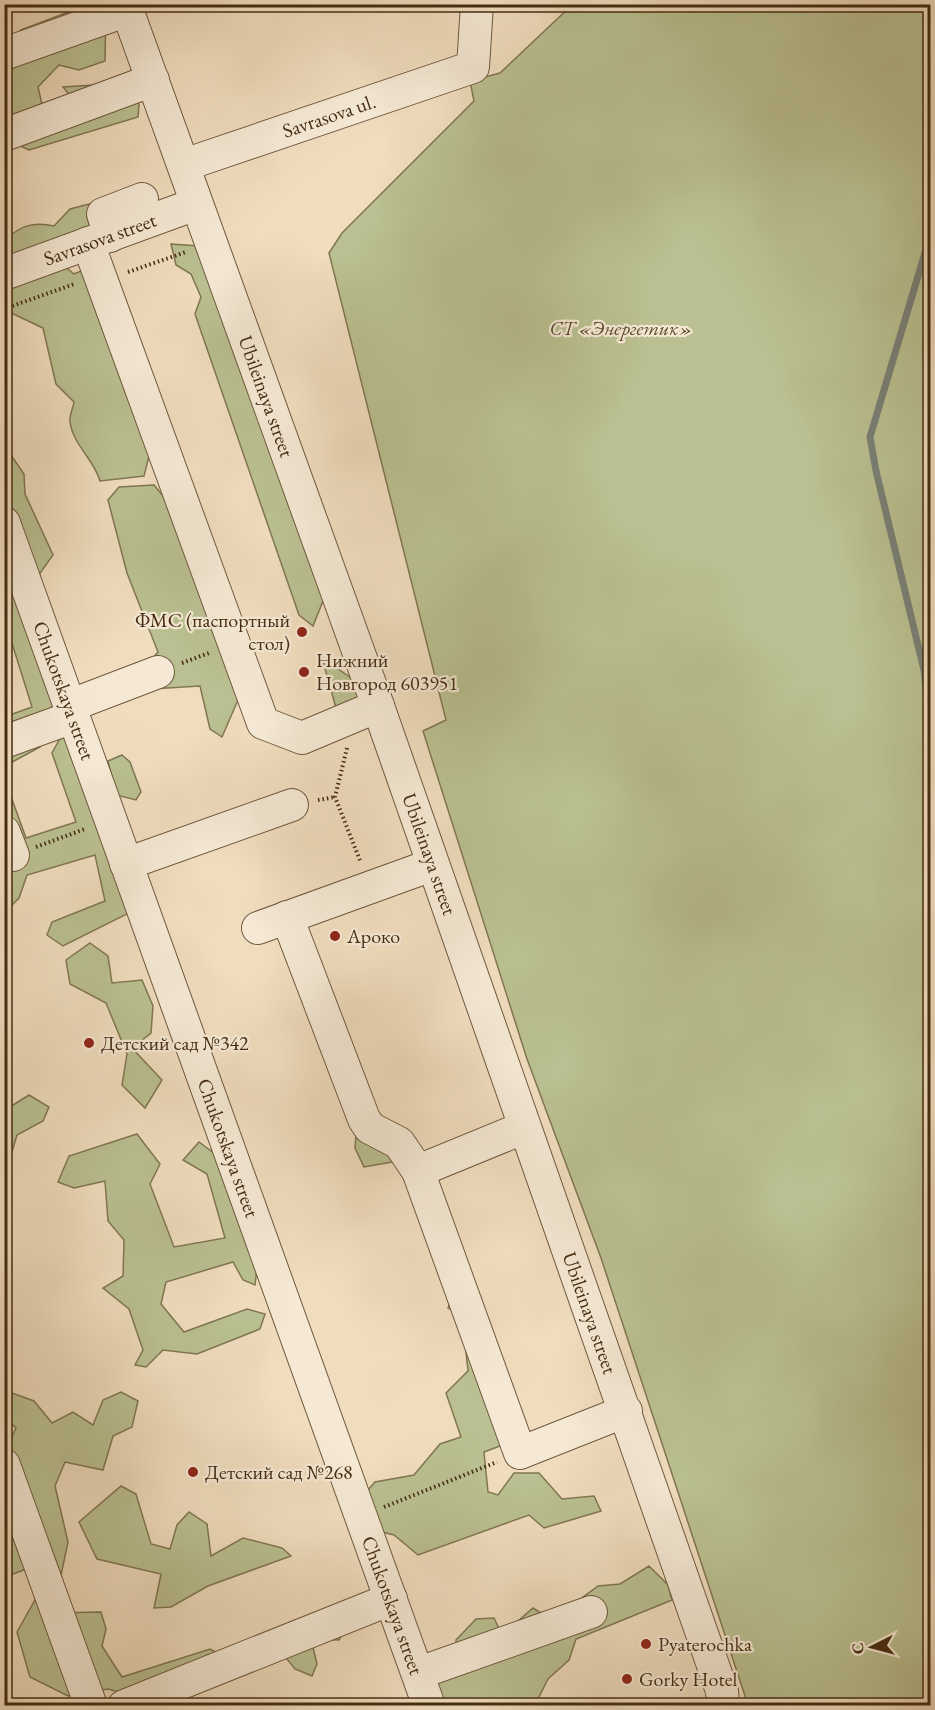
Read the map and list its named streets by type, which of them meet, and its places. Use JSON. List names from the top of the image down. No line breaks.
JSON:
{"streets":{"street":["Savrasova ul.","Savrasova street","Ubileinaya street","Chukotskaya street"]},"crossings":[["Savrasova ul.","Ubileinaya street"],["Savrasova street","Ubileinaya street"]],"parks":["СТ «Энергетик»"],"places":["ФМС (паспортный стол)","Нижний Новгород 603951","Ароко","Детский сад №342","Детский сад №268","Pyaterochka","Gorky Hotel"],"north":"left"}
